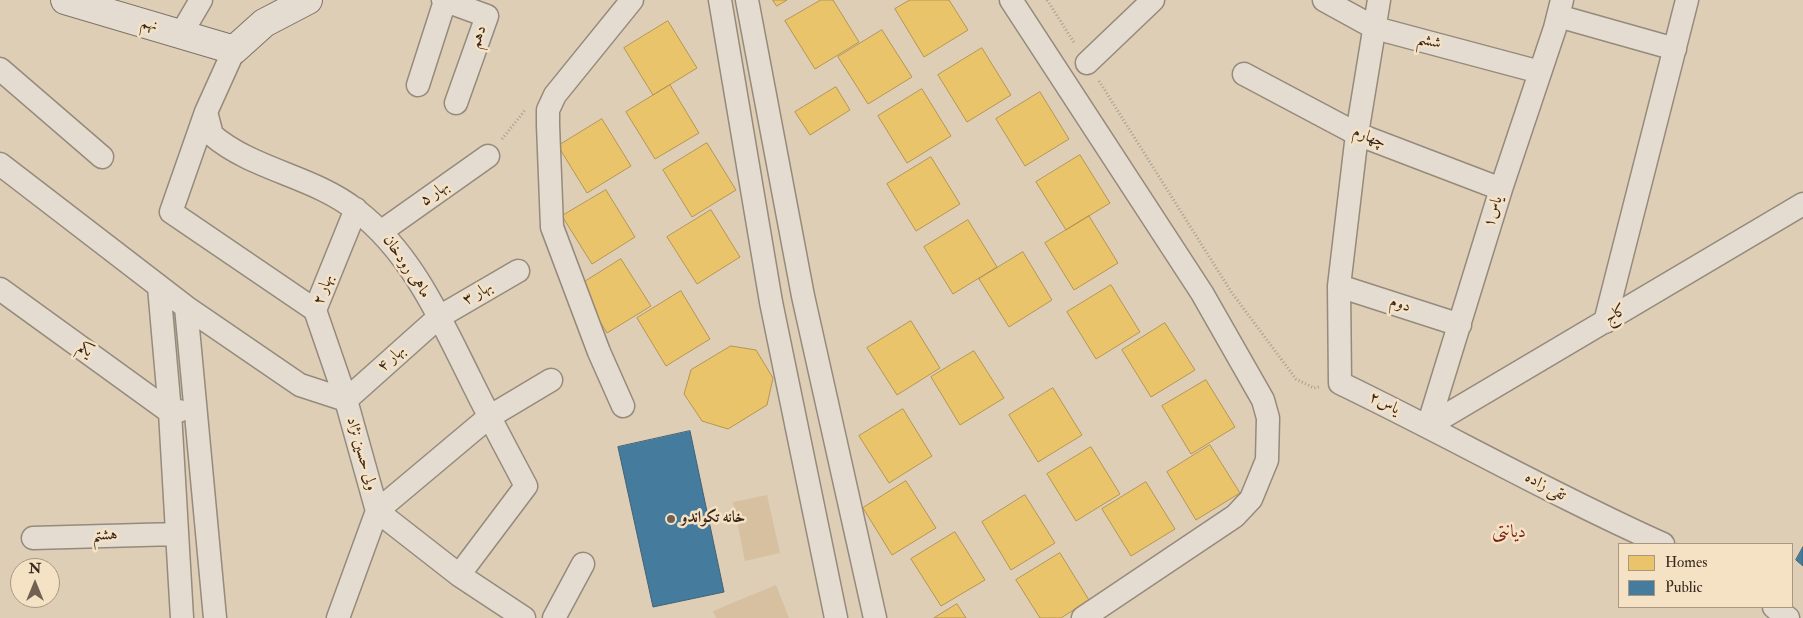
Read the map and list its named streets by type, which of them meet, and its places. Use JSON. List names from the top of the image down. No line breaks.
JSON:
{"streets":{"main road":["نهم"],"street":["دهم","ششم","چهارم","بهار ۵","یاس۱","ماهی رودخان","بهار ۲","بهار ۳","دوم","کاج","یکم","بهار ۴","یاس۲","ولی حسین نژاد","تقی زاده","هشتم"]},"crossings":[["ششم","یاس۱"],["چهارم","یاس۱"],["بهار ۵","ماهی رودخان"],["یاس۱","دوم"],["یاس۱","کاج"],["یاس۱","یاس۲"],["یاس۱","تقی زاده"],["ماهی رودخان","بهار ۲"],["ماهی رودخان","بهار ۳"],["ماهی رودخان","بهار ۴"],["ماهی رودخان","ولی حسین نژاد"],["بهار ۲","بهار ۴"],["بهار ۲","ولی حسین نژاد"],["بهار ۳","بهار ۴"],["کاج","یاس۲"],["کاج","تقی زاده"],["بهار ۴","ولی حسین نژاد"],["یاس۲","تقی زاده"]],"districts":["دیانتی"],"places":["خانه تکواندو"],"legend":["Homes","Public"],"north":"top"}
